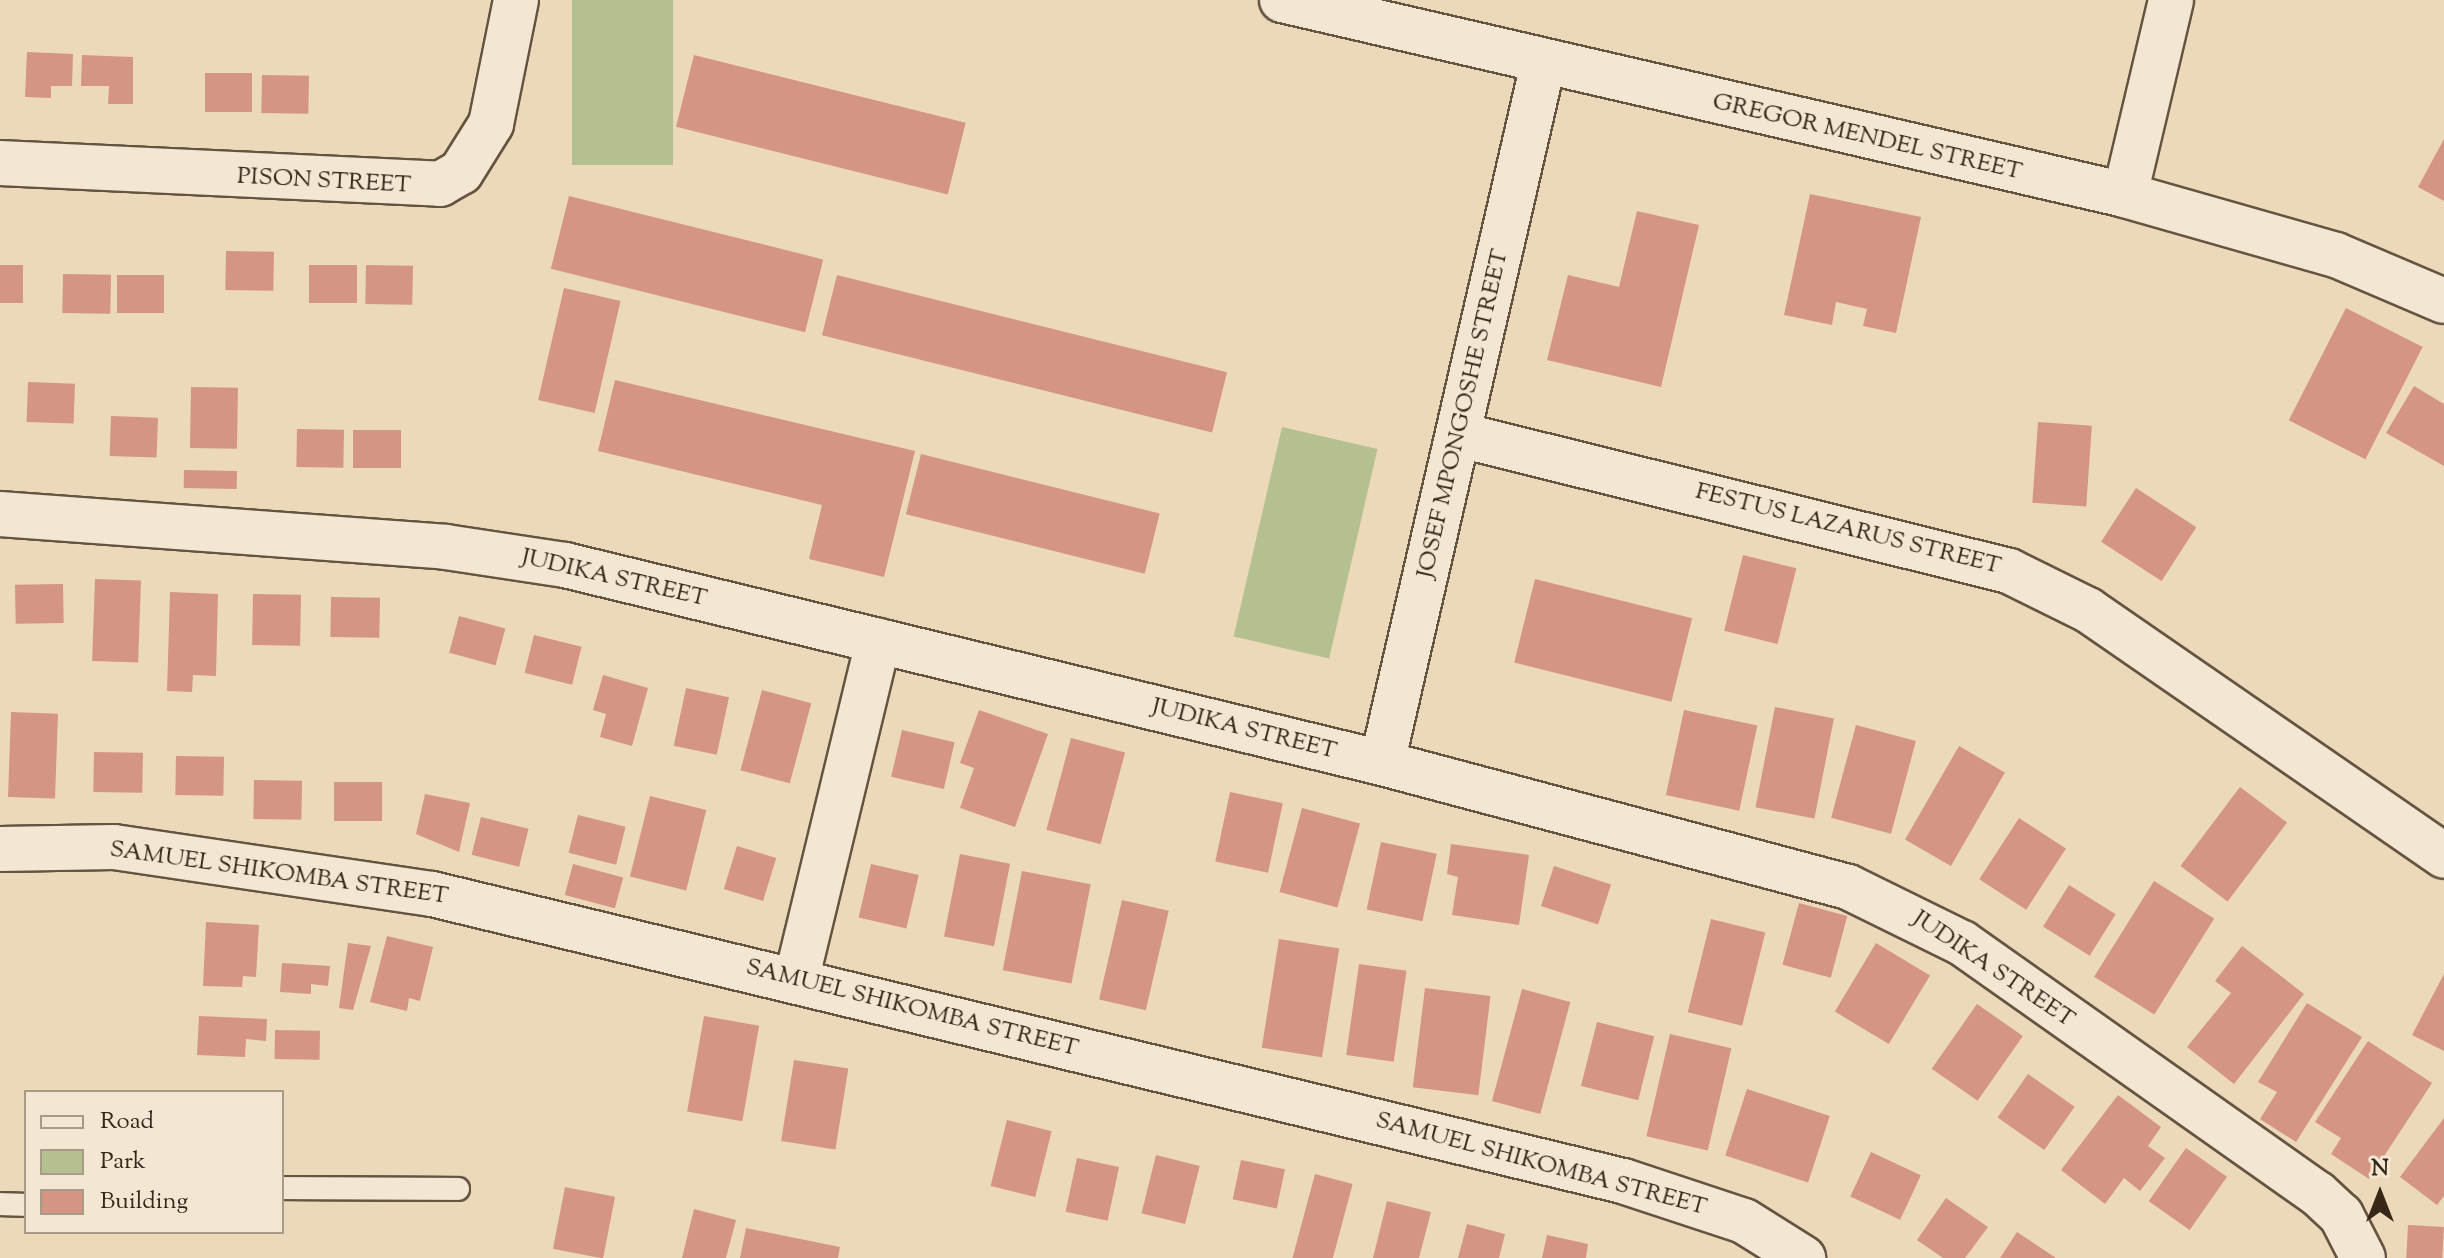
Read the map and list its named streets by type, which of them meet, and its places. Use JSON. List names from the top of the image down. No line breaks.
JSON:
{"streets":{"street":["GREGOR MENDEL STREET","PISON STREET","JOSEF MPONGOSHE STREET","FESTUS LAZARUS STREET","JUDIKA STREET","SAMUEL SHIKOMBA STREET"]},"crossings":[["GREGOR MENDEL STREET","JOSEF MPONGOSHE STREET"],["JOSEF MPONGOSHE STREET","FESTUS LAZARUS STREET"],["JOSEF MPONGOSHE STREET","JUDIKA STREET"]],"legend":["Road","Park","Building"],"north":"top"}
